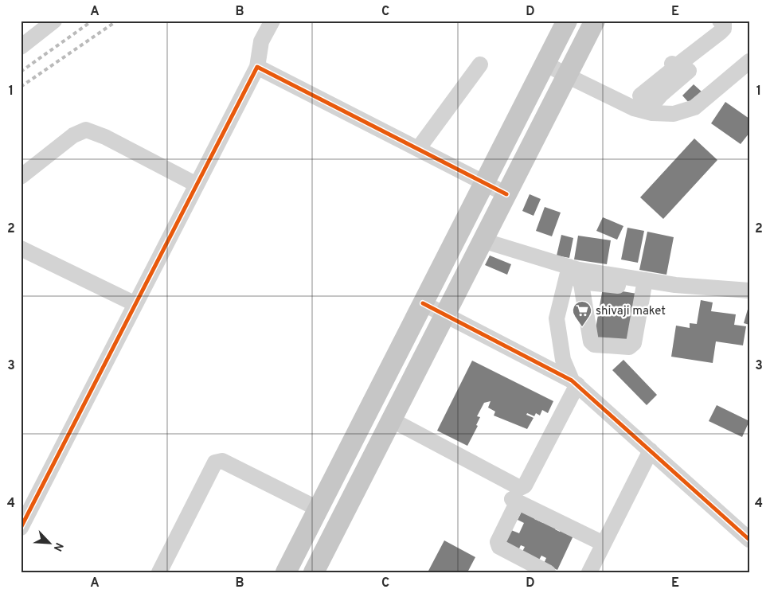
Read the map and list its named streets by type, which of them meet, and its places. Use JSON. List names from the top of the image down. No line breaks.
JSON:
{"places":{"supermarket":["shivaji maket"]},"north":"bottom right","grid":{"columns":["A","B","C","D","E"],"rows":["1","2","3","4"]}}
